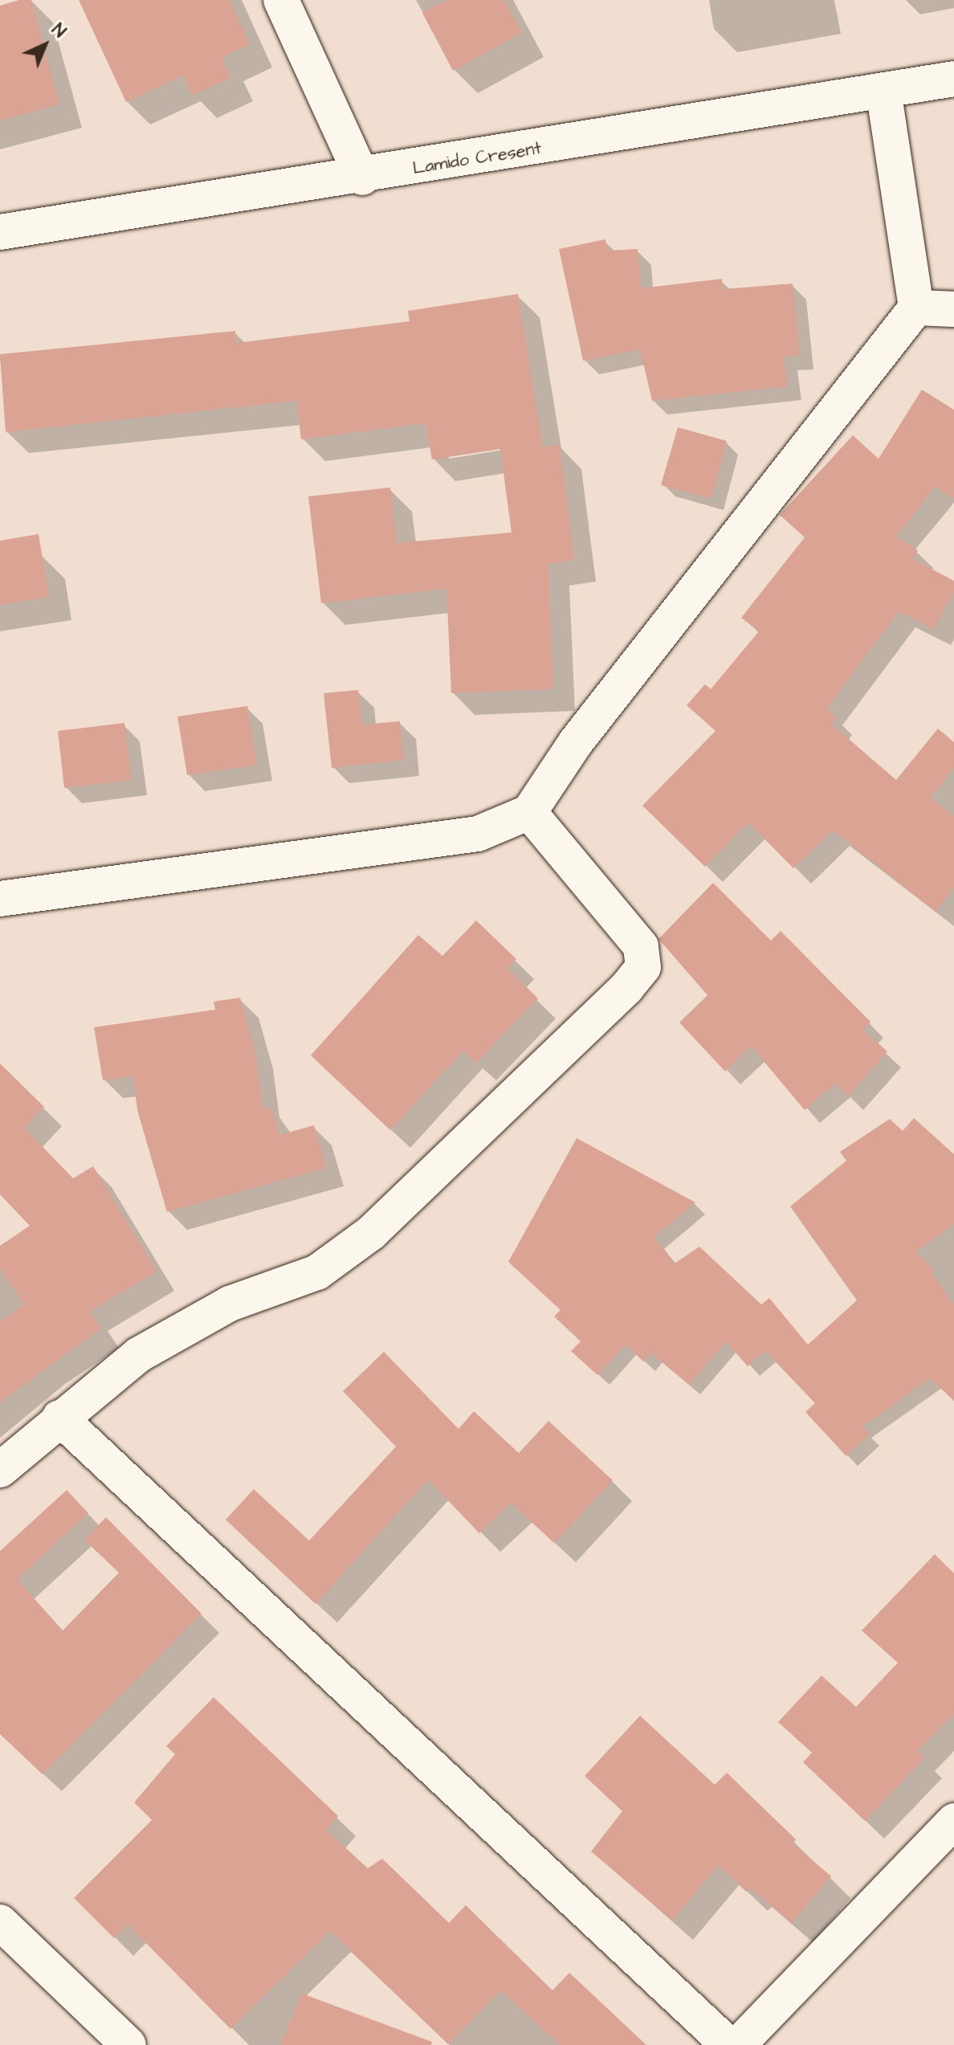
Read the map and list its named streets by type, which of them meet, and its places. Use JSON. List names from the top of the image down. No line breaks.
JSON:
{"streets":{"street":["Lamido Cresent"]},"north":"top right"}
